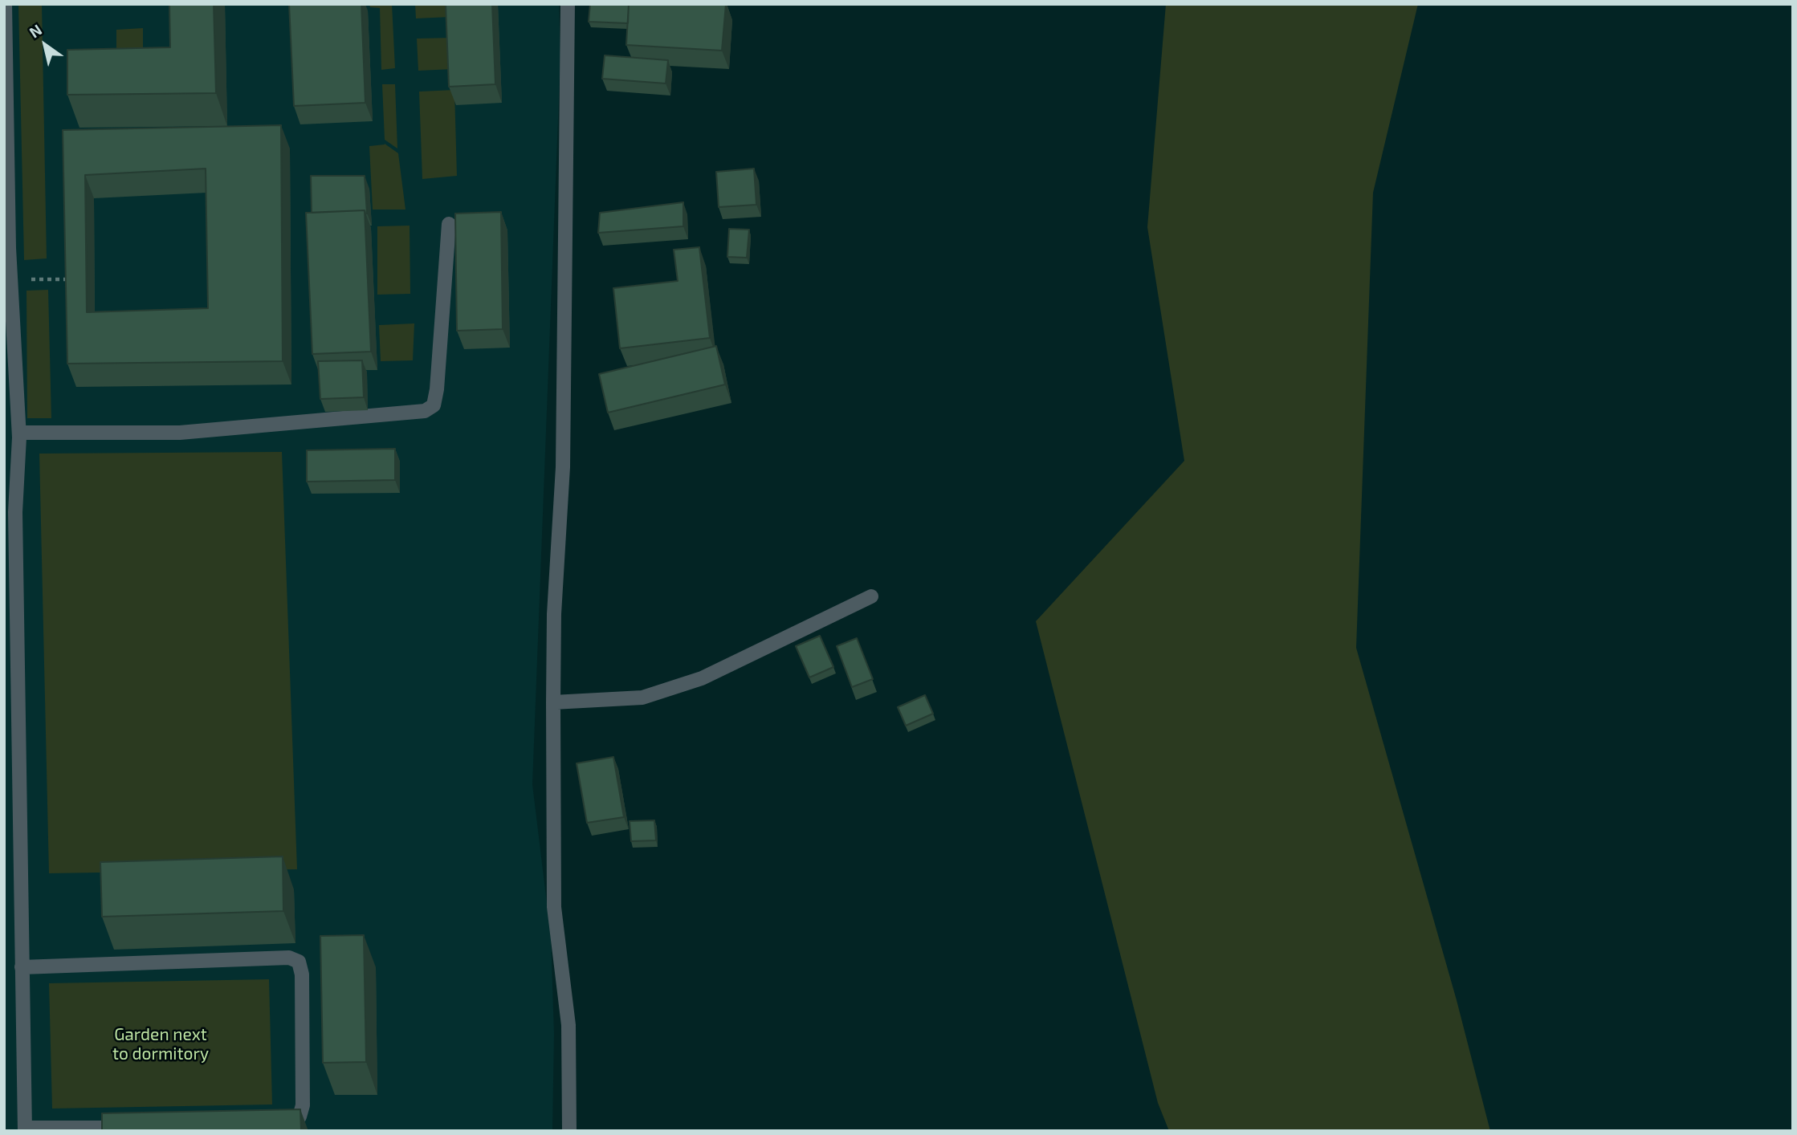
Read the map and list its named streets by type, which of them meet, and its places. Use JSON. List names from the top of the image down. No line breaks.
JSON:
{"parks":["Garden next to dormitory"],"north":"top left"}
